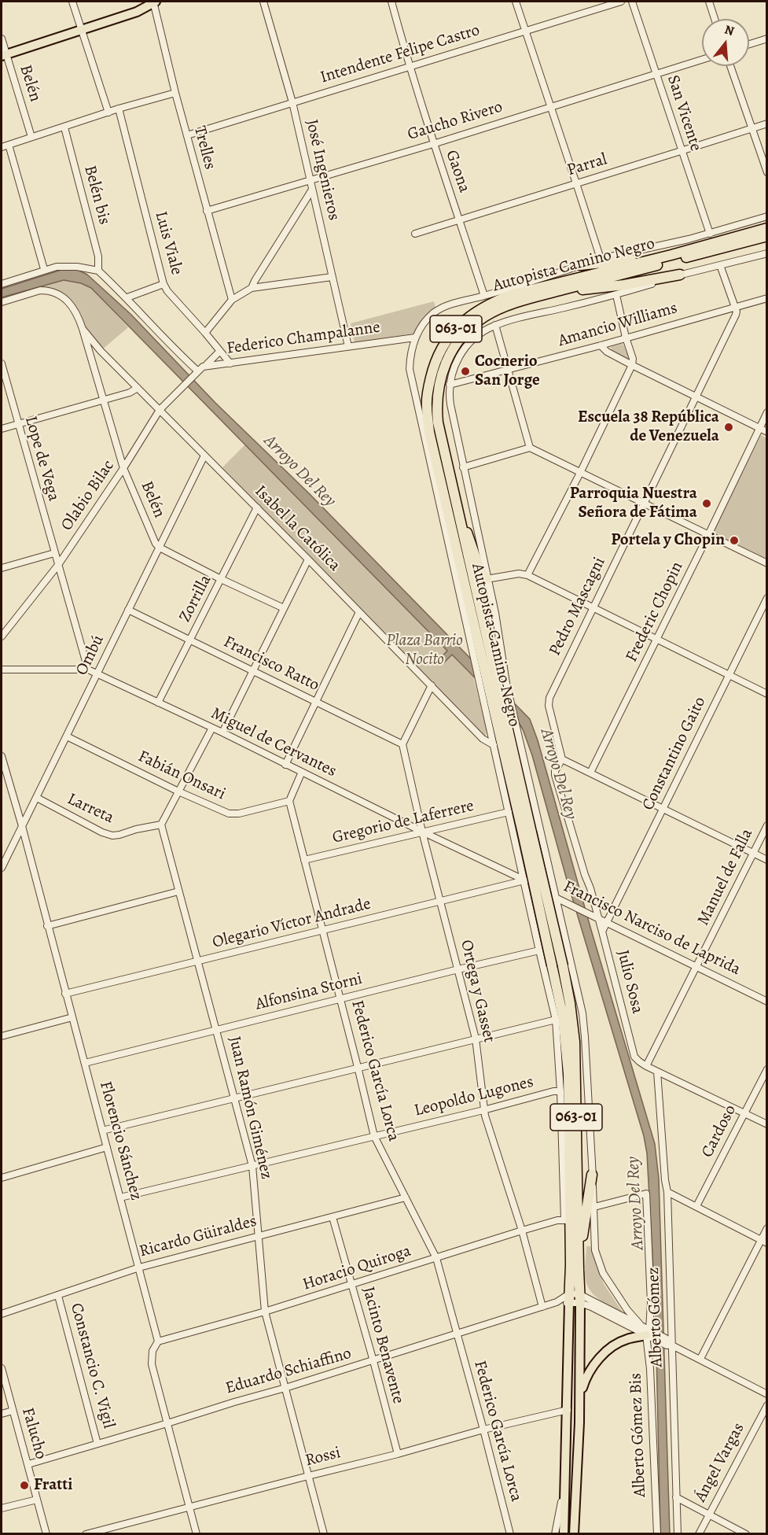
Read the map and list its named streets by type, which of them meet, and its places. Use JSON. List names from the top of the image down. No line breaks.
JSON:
{"streets":{"highway":["Autopista Camino Negro","063-01"],"street":["Intendente Felipe Castro","Belén","San Vicente","Gaucho Rivero","Trelles","Parral","José Ingenieros","Gaona","Belén bis","Luis Viale","Amancio Williams","Federico Champalanne","Lope de Vega","Olabio Bilac","Isabel la Católica","Zorrilla","Pedro Mascagni","Frederic Chopin","Ombú","Francisco Ratto","Miguel de Cervantes","Constantino Gaito","Fabián Onsari","Larreta","Gregorio de Laferrere","Manuel de Falla","Olegario Víctor Andrade","Francisco Narciso de Laprida","Julio Sosa","Ortega y Gasset","Alfonsina Storni","Federico García Lorca","Leopoldo Lugones","Juan Ramón Giménez","Cardoso","Florencio Sánchez","Ricardo Güiraldes","Horacio Quiroga","Alberto Gómez","Jacinto Benavente","Constancio C. Vigil","Eduardo Schiaffino","Falucho","Alberto Gómez Bis","Rossi","Ángel Vargas"]},"crossings":[["Intendente Felipe Castro","Trelles"],["Intendente Felipe Castro","José Ingenieros"],["Intendente Felipe Castro","Gaona"],["Belén","Olabio Bilac"],["Belén","Isabel la Católica"],["Belén","Ombú"],["San Vicente","Gaucho Rivero"],["San Vicente","Parral"],["Gaucho Rivero","Trelles"],["Gaucho Rivero","José Ingenieros"],["Gaucho Rivero","Gaona"],["Parral","Gaona"],["José Ingenieros","Federico Champalanne"],["Luis Viale","Federico Champalanne"],["Autopista Camino Negro","063-01"],["Autopista Camino Negro","Eduardo Schiaffino"],["Amancio Williams","Pedro Mascagni"],["063-01","Eduardo Schiaffino"],["063-01","Rossi"],["Federico Champalanne","Olabio Bilac"],["Lope de Vega","Olabio Bilac"],["Lope de Vega","Miguel de Cervantes"],["Olabio Bilac","Isabel la Católica"],["Isabel la Católica","Zorrilla"],["Isabel la Católica","Ombú"],["Zorrilla","Francisco Ratto"],["Zorrilla","Miguel de Cervantes"],["Ombú","Francisco Ratto"],["Ombú","Miguel de Cervantes"],["Ombú","Fabián Onsari"],["Ombú","Larreta"],["Ombú","Florencio Sánchez"],["Francisco Ratto","Ortega y Gasset"],["Miguel de Cervantes","Gregorio de Laferrere"],["Miguel de Cervantes","Olegario Víctor Andrade"],["Miguel de Cervantes","Francisco Narciso de Laprida"],["Miguel de Cervantes","Ortega y Gasset"],["Constantino Gaito","Francisco Narciso de Laprida"],["Constantino Gaito","Julio Sosa"],["Fabián Onsari","Federico García Lorca"],["Larreta","Juan Ramón Giménez"],["Gregorio de Laferrere","Ortega y Gasset"],["Gregorio de Laferrere","Federico García Lorca"],["Manuel de Falla","Francisco Narciso de Laprida"],["Olegario Víctor Andrade","Francisco Narciso de Laprida"],["Olegario Víctor Andrade","Ortega y Gasset"],["Olegario Víctor Andrade","Federico García Lorca"],["Olegario Víctor Andrade","Juan Ramón Giménez"],["Olegario Víctor Andrade","Florencio Sánchez"],["Francisco Narciso de Laprida","Julio Sosa"],["Ortega y Gasset","Alfonsina Storni"],["Ortega y Gasset","Leopoldo Lugones"],["Ortega y Gasset","Horacio Quiroga"],["Ortega y Gasset","Eduardo Schiaffino"],["Alfonsina Storni","Federico García Lorca"],["Alfonsina Storni","Juan Ramón Giménez"],["Alfonsina Storni","Florencio Sánchez"],["Federico García Lorca","Leopoldo Lugones"],["Federico García Lorca","Ricardo Güiraldes"],["Federico García Lorca","Horacio Quiroga"],["Federico García Lorca","Eduardo Schiaffino"],["Federico García Lorca","Rossi"],["Leopoldo Lugones","Juan Ramón Giménez"],["Leopoldo Lugones","Florencio Sánchez"],["Juan Ramón Giménez","Ricardo Güiraldes"],["Juan Ramón Giménez","Horacio Quiroga"],["Juan Ramón Giménez","Eduardo Schiaffino"],["Juan Ramón Giménez","Rossi"],["Florencio Sánchez","Ricardo Güiraldes"],["Florencio Sánchez","Horacio Quiroga"],["Ricardo Güiraldes","Jacinto Benavente"],["Ricardo Güiraldes","Constancio C. Vigil"],["Horacio Quiroga","Jacinto Benavente"],["Jacinto Benavente","Eduardo Schiaffino"],["Jacinto Benavente","Rossi"],["Constancio C. Vigil","Eduardo Schiaffino"],["Eduardo Schiaffino","Falucho"]],"water":["Arroyo Del Rey"],"parks":["Plaza Barrio Nocito"],"places":["Cocnerio San Jorge","Escuela 38 República de Venezuela","Parroquia Nuestra Señora de Fátima","Portela y Chopin","Fratti"],"north":"top"}
